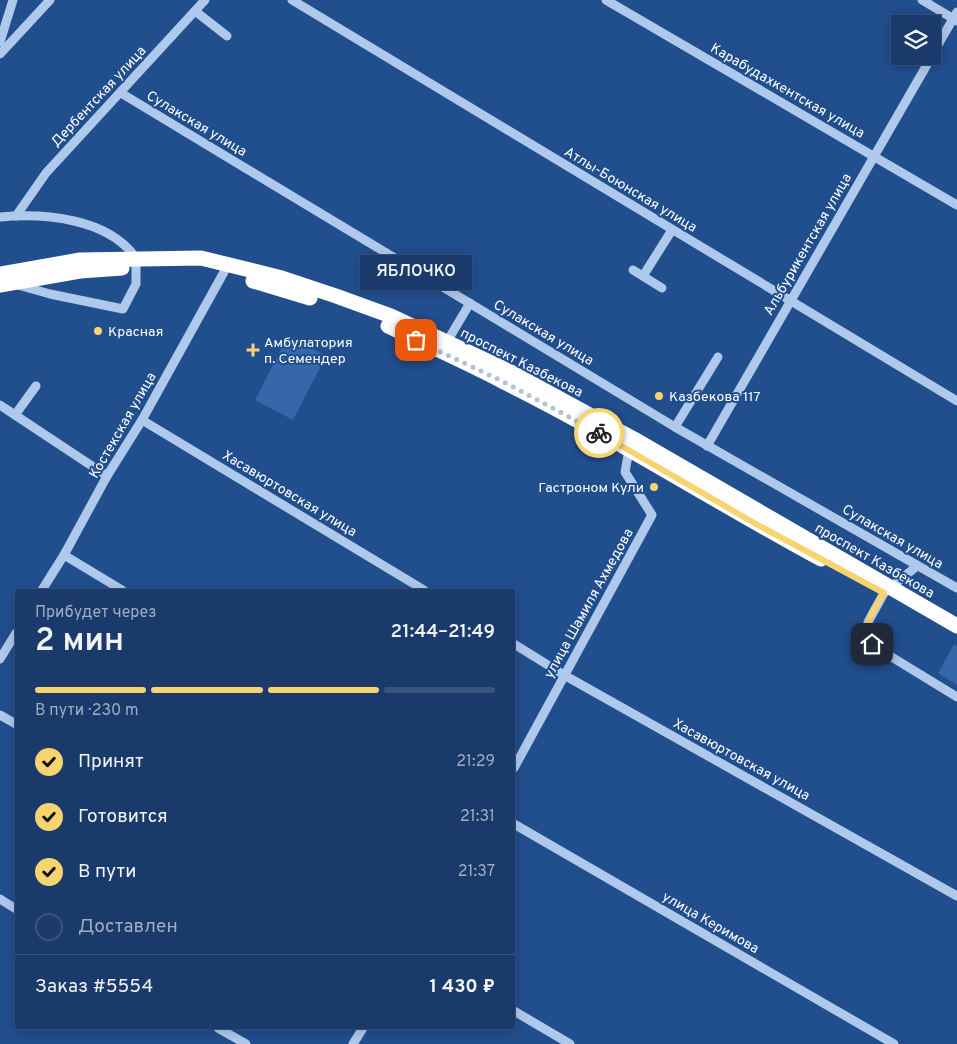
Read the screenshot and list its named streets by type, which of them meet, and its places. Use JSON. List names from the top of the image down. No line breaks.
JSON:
{"streets":{"highway":["проспект Казбекова"],"street":["Карабудахкентская улица","Дербентская улица","Сулакская улица","Атлы-Боюнская улица","Альбурикентская улица","Костекская улица","Хасавюртовская улица","улица Шамиля Ахмедова","улица Керимова"]},"crossings":[["Карабудахкентская улица","Альбурикентская улица"],["Дербентская улица","Сулакская улица"],["Сулакская улица","Альбурикентская улица"],["Атлы-Боюнская улица","Альбурикентская улица"],["проспект Казбекова","Костекская улица"],["проспект Казбекова","улица Шамиля Ахмедова"],["Костекская улица","Хасавюртовская улица"],["Хасавюртовская улица","улица Шамиля Ахмедова"]],"places":{"other":["Красная","ЯБЛОЧКО","Казбекова 117","Гастроном Кули"],"health":["Амбулатория п. Семендер"]},"page":{"bubble":"ЯБЛОЧКО","heading":["2 мин","Прибудет через","21:44–21:49"],"panel":["Заказ #5554","1 430 ₽"],"bar":"В пути · 230 m","list":[["Принят","21:29"],["Готовится","21:31"],["В пути","21:37"],"Доставлен"]}}
